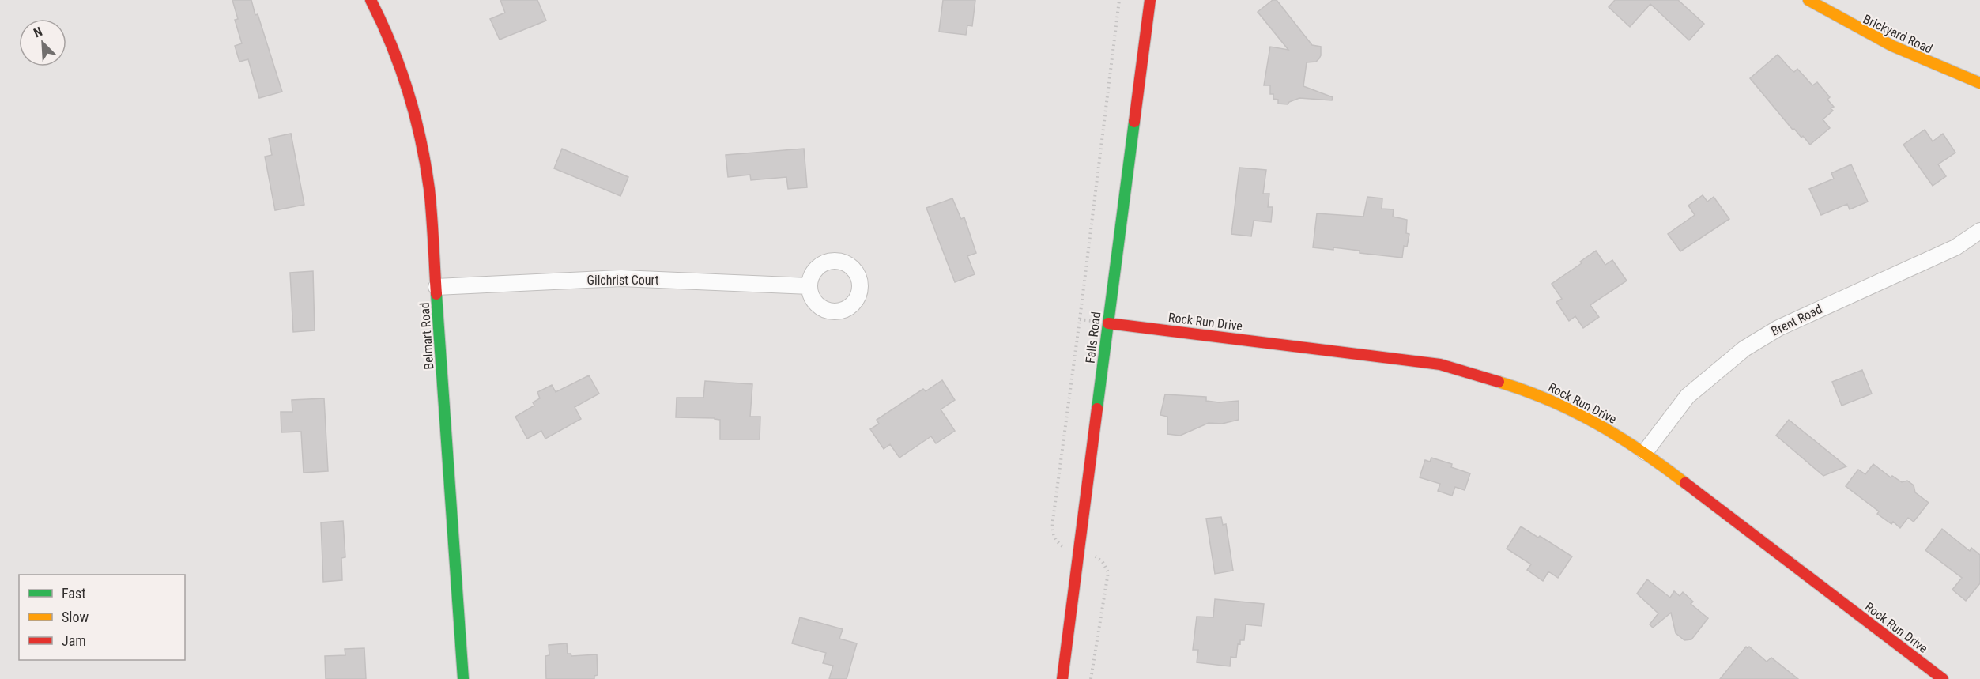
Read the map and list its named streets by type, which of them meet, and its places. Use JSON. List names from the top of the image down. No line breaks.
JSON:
{"streets":{"street":["Brickyard Road","Gilchrist Court","Brent Road","Rock Run Drive","Belmart Road","Falls Road"]},"crossings":[["Gilchrist Court","Belmart Road"],["Brent Road","Rock Run Drive"],["Rock Run Drive","Falls Road"]],"legend":["Fast","Slow","Jam"],"north":"top left"}
